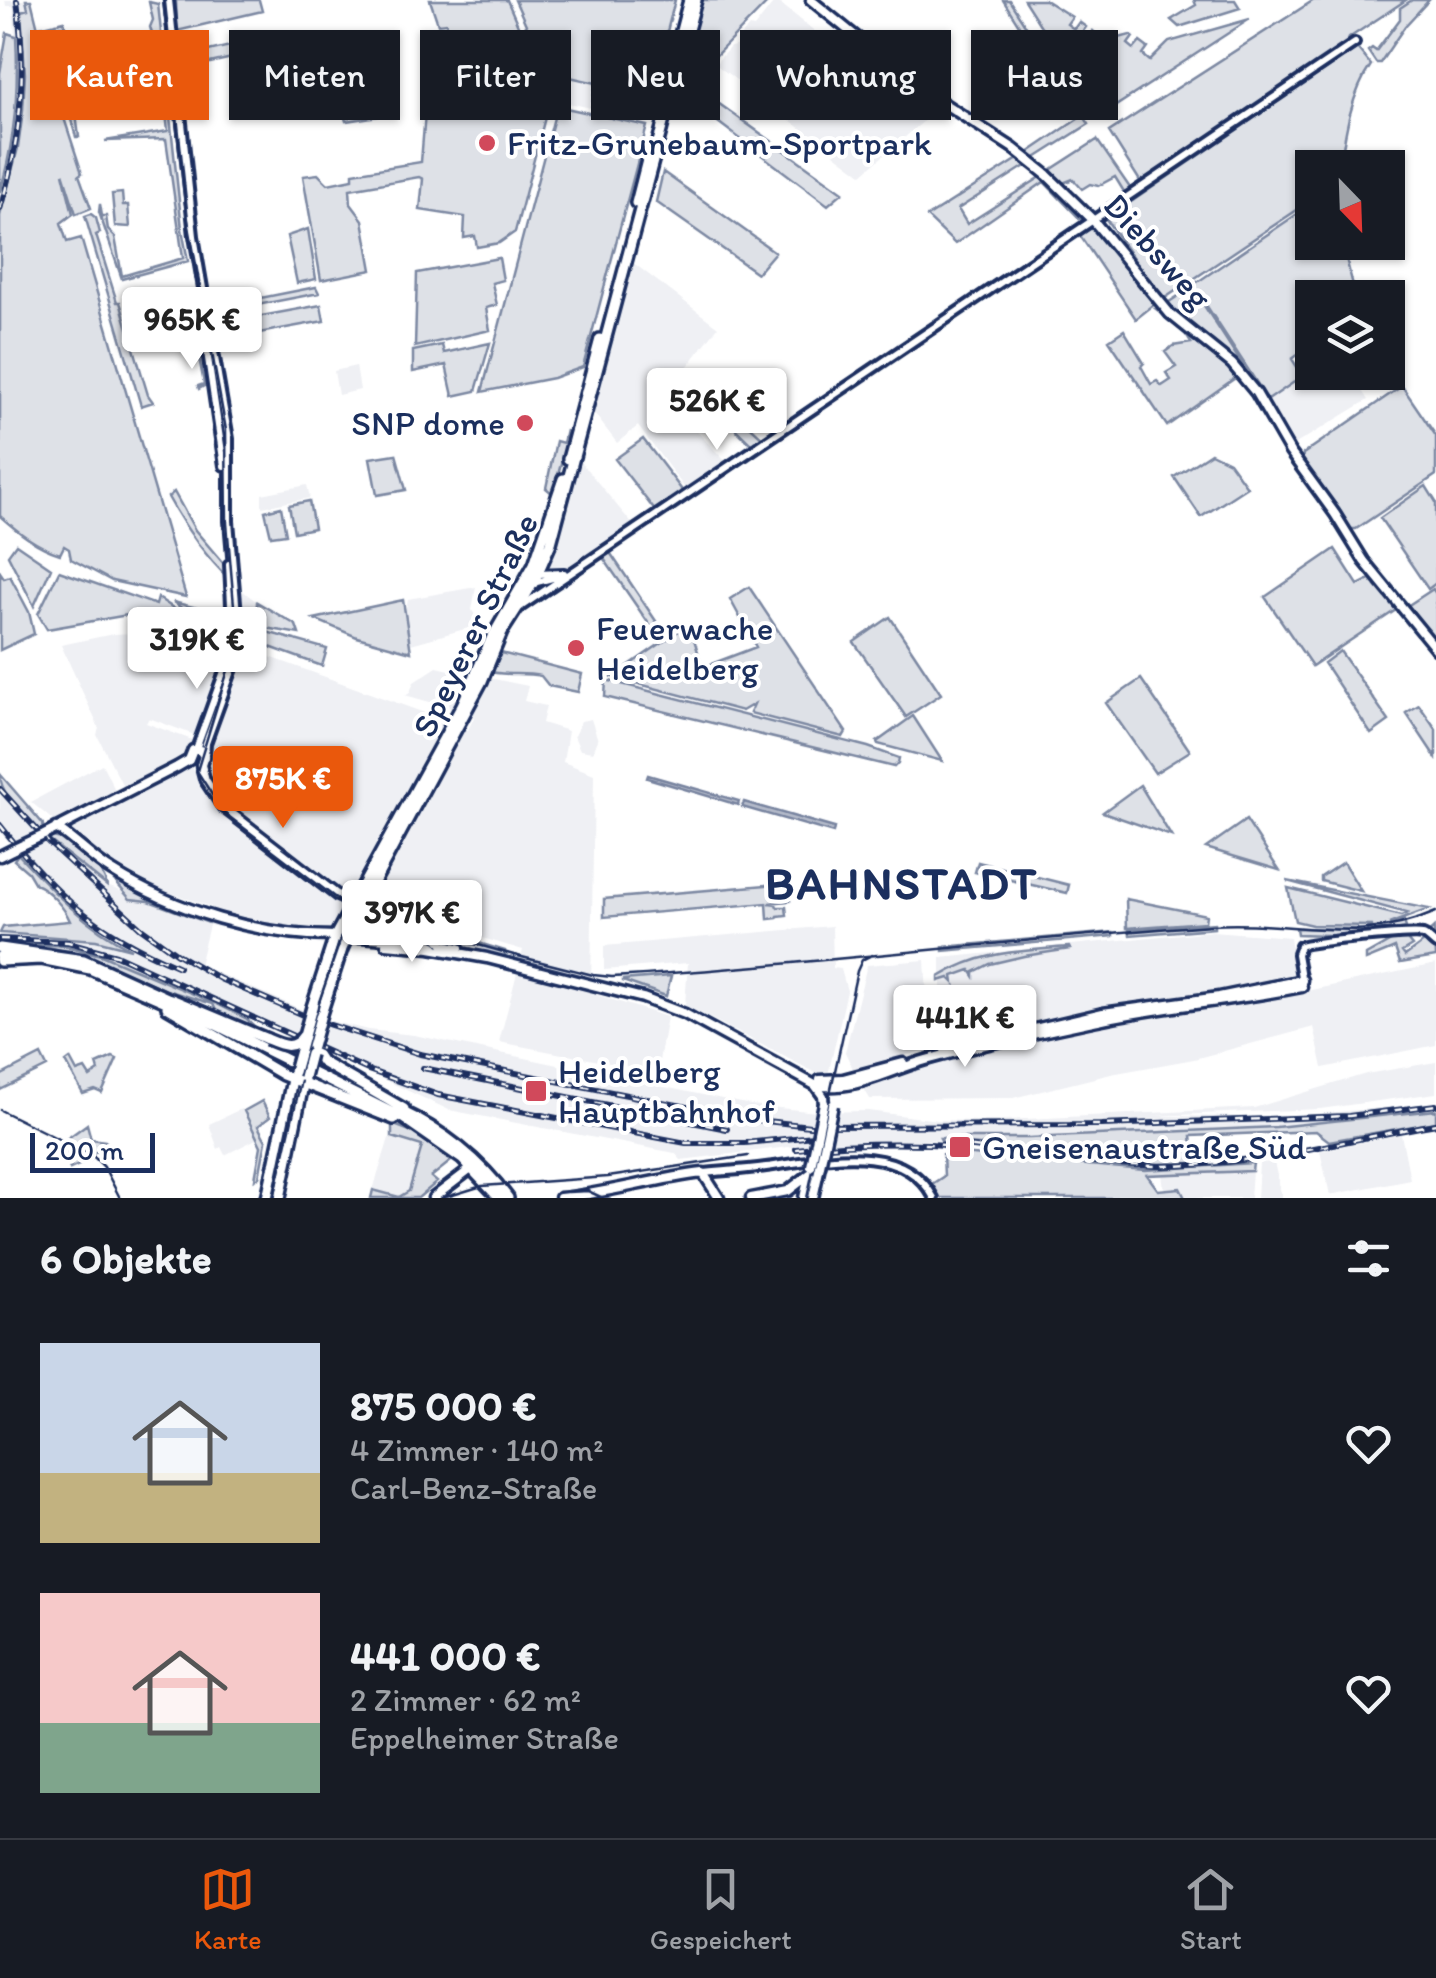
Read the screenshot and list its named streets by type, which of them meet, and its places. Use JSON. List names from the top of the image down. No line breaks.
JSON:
{"streets":{"main road":["Diebsweg","Speyerer Straße"]},"districts":["BAHNSTADT"],"places":{"other":["Fritz-Grunebaum-Sportpark","SNP dome","Feuerwache Heidelberg"],"transit":["Heidelberg Hauptbahnhof","Gneisenaustraße Süd"]},"scale_bar":"200 m","north":"bottom right","page":{"chip":["Kaufen","Mieten","Filter","Neu","Wohnung","Haus"],"price":["965K €","526K €","319K €","875K €","397K €","441K €"],"scale":"200 m","heading":"6 Objekte","list":[{"name":"875 000 €","note":"4 Zimmer · 140 m² · Carl-Benz-Straße"},{"name":"441 000 €","note":"2 Zimmer · 62 m² · Eppelheimer Straße"}],"tabs":["Karte","Gespeichert","Start"]}}
